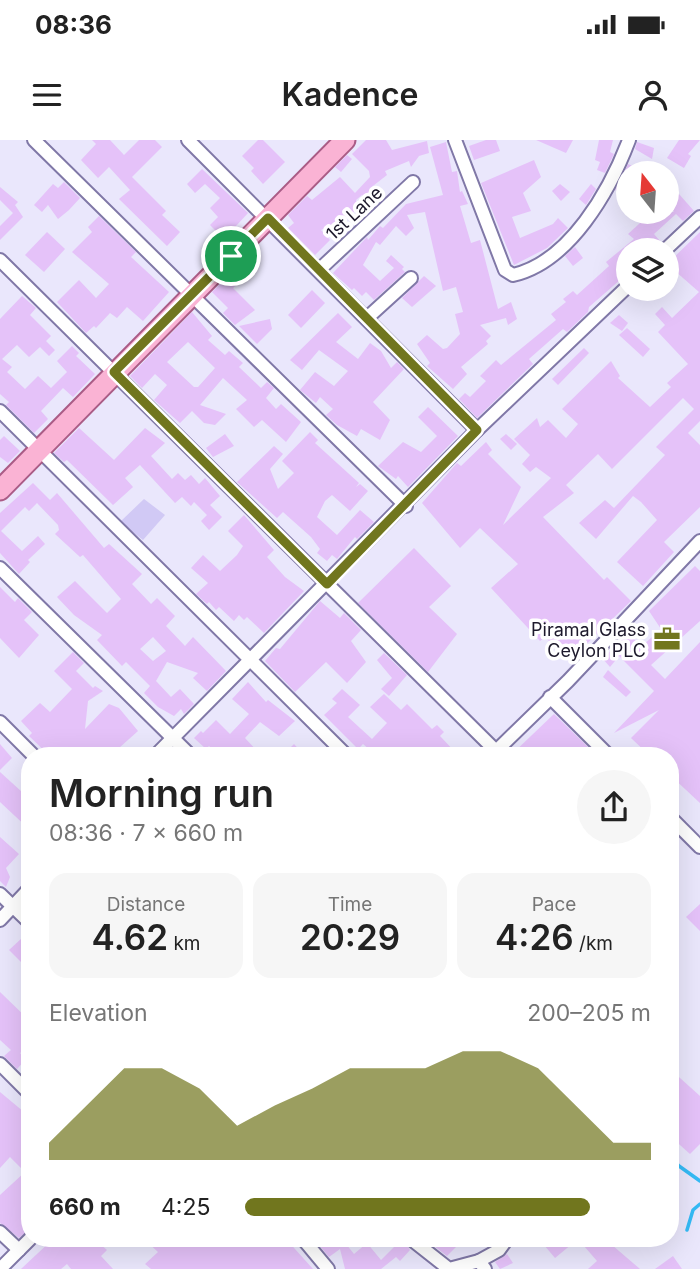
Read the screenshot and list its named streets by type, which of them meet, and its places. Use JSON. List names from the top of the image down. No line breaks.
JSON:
{"streets":{"street":["1st Lane"]},"places":{"office":["Piramal Glass Ceylon PLC"]},"north":"top","page":{"status":"08:36","header":"Kadence","heading":["Morning run","08:36 · 7 × 660 m"],"stats":[["Distance","4.62 km"],["Time","20:29"],["Pace","4:26 /km"]],"chart":["Elevation","200–205 m"],"list":[{"name":"660 m","note":"4:25"}]}}
